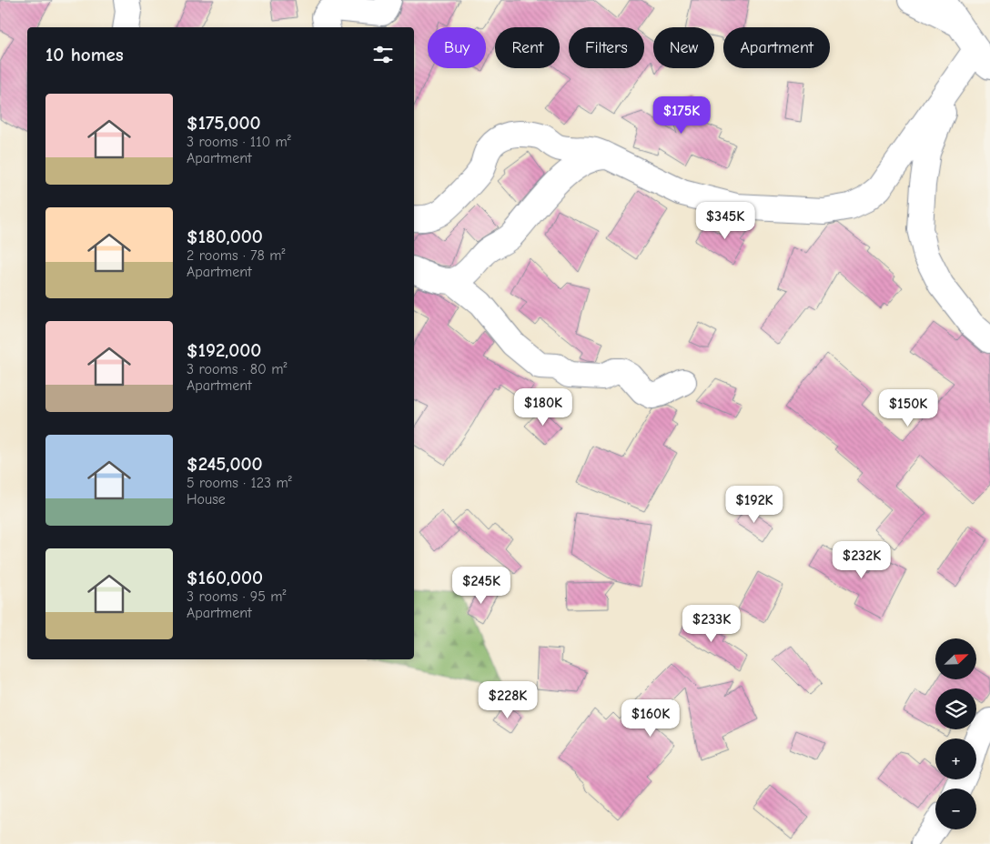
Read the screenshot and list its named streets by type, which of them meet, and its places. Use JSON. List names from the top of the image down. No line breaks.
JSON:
{"north":"top right","page":{"chip":["Buy","Rent","Filters","New","Apartment"],"heading":"10 homes","list":[{"name":"$175,000","note":"3 rooms · 110 m² · Apartment"},{"name":"$180,000","note":"2 rooms · 78 m² · Apartment"},{"name":"$192,000","note":"3 rooms · 80 m² · Apartment"},{"name":"$245,000","note":"5 rooms · 123 m² · House"},{"name":"$160,000","note":"3 rooms · 95 m² · Apartment"}],"price":["$175K","$345K","$180K","$150K","$192K","$232K","$245K","$233K","$228K","$160K"],"map_buttons":["+","−"]}}
